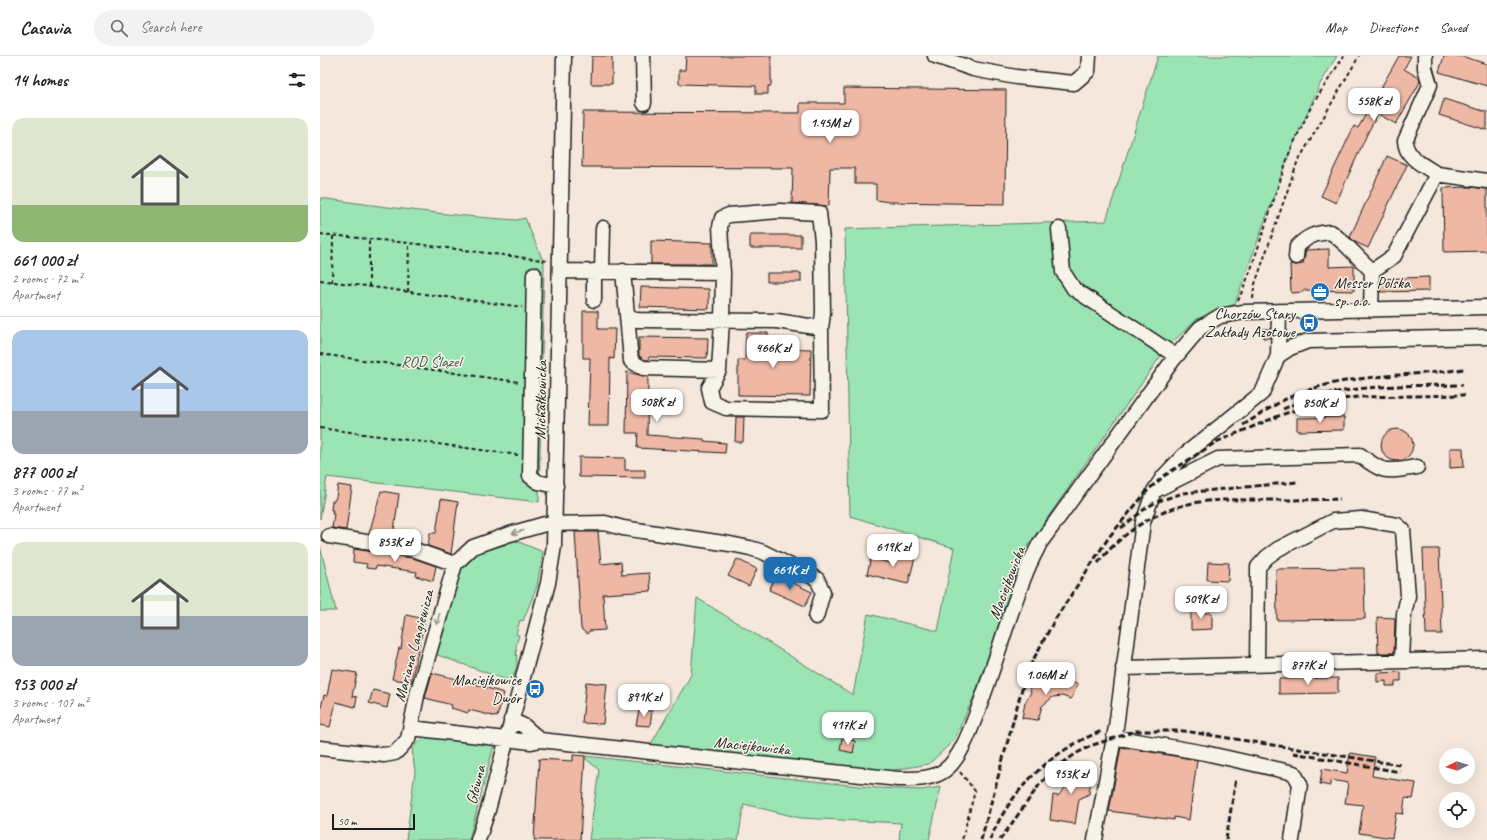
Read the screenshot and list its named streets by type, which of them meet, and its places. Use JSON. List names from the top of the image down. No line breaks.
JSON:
{"streets":{"street":["Michałkowicka","Maciejkowicka","Mariana Langiewicza","Główna"]},"crossings":[["Michałkowicka","Maciejkowicka"],["Michałkowicka","Główna"],["Maciejkowicka","Mariana Langiewicza"],["Maciejkowicka","Główna"]],"one_way":["Mariana Langiewicza"],"parks":["ROD Ślązel"],"places":{"office":["Messer Polska sp. o.o."],"bus stop":["Chorzów Stary Zakłady Azotowe","Maciejkowice Dwór"]},"scale_bar":"50 m","north":"left","page":{"header":"Casavia","search":"Search here","nav":["Map","Directions","Saved"],"heading":"14 homes","price":["558K zł","1.45M zł","466K zł","508K zł","850K zł","853K zł","619K zł","661K zł","509K zł","877K zł","1.06M zł","891K zł","417K zł","953K zł"],"list":[{"name":"661 000 zł","note":"2 rooms · 72 m² · Apartment"},{"name":"877 000 zł","note":"3 rooms · 77 m² · Apartment"},{"name":"953 000 zł","note":"3 rooms · 107 m² · Apartment"}],"scale":"50 m"}}
